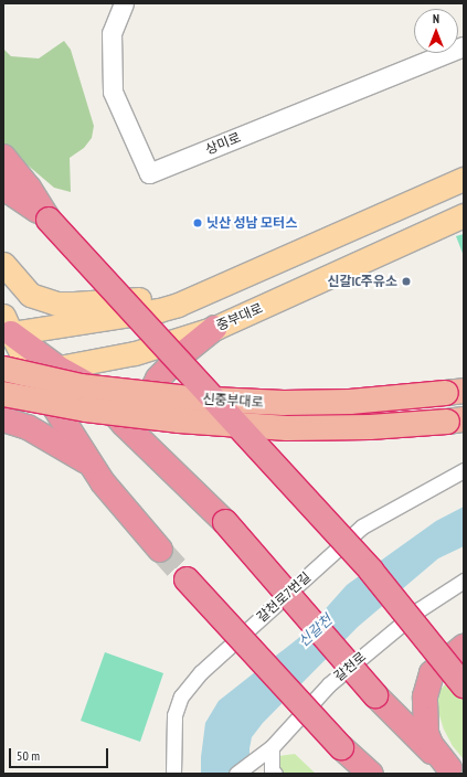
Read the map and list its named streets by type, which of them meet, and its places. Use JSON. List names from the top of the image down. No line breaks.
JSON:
{"streets":{"highway":["신중부대로"],"main road":["중부대로"],"street":["상미로","갈천로7번길","갈천로"]},"water":["신갈천"],"places":["닛산 성남 모터스","신갈IC주유소"],"scale_bar":"50 m","north":"top"}
